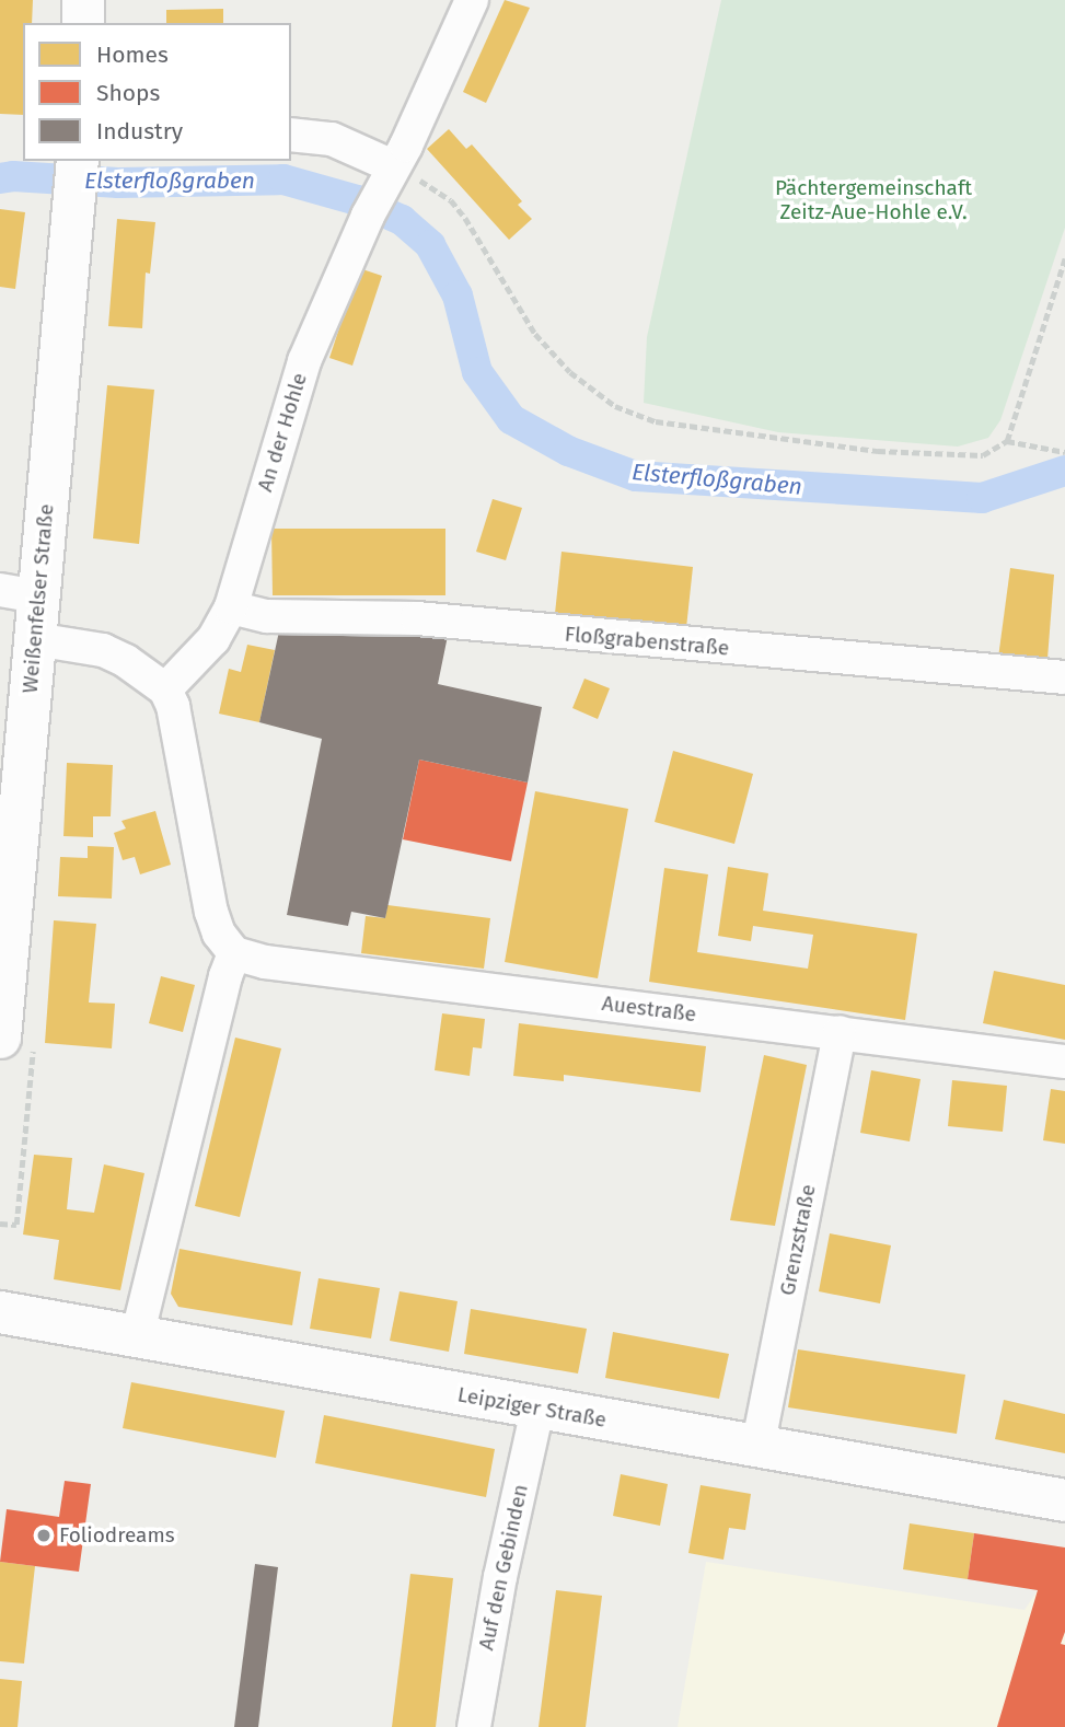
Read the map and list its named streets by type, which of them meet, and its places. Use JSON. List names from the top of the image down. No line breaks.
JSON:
{"streets":{"street":["An der Hohle","Weißenfelser Straße","Floßgrabenstraße","Auestraße","Grenzstraße","Leipziger Straße","Auf den Gebinden"]},"crossings":[["An der Hohle","Floßgrabenstraße"],["Auestraße","Grenzstraße"],["Grenzstraße","Leipziger Straße"],["Leipziger Straße","Auf den Gebinden"]],"water":["Elsterfloßgraben"],"parks":["Pächtergemeinschaft Zeitz-Aue-Hohle e.V."],"places":["Foliodreams"],"legend":["Homes","Shops","Industry"]}
